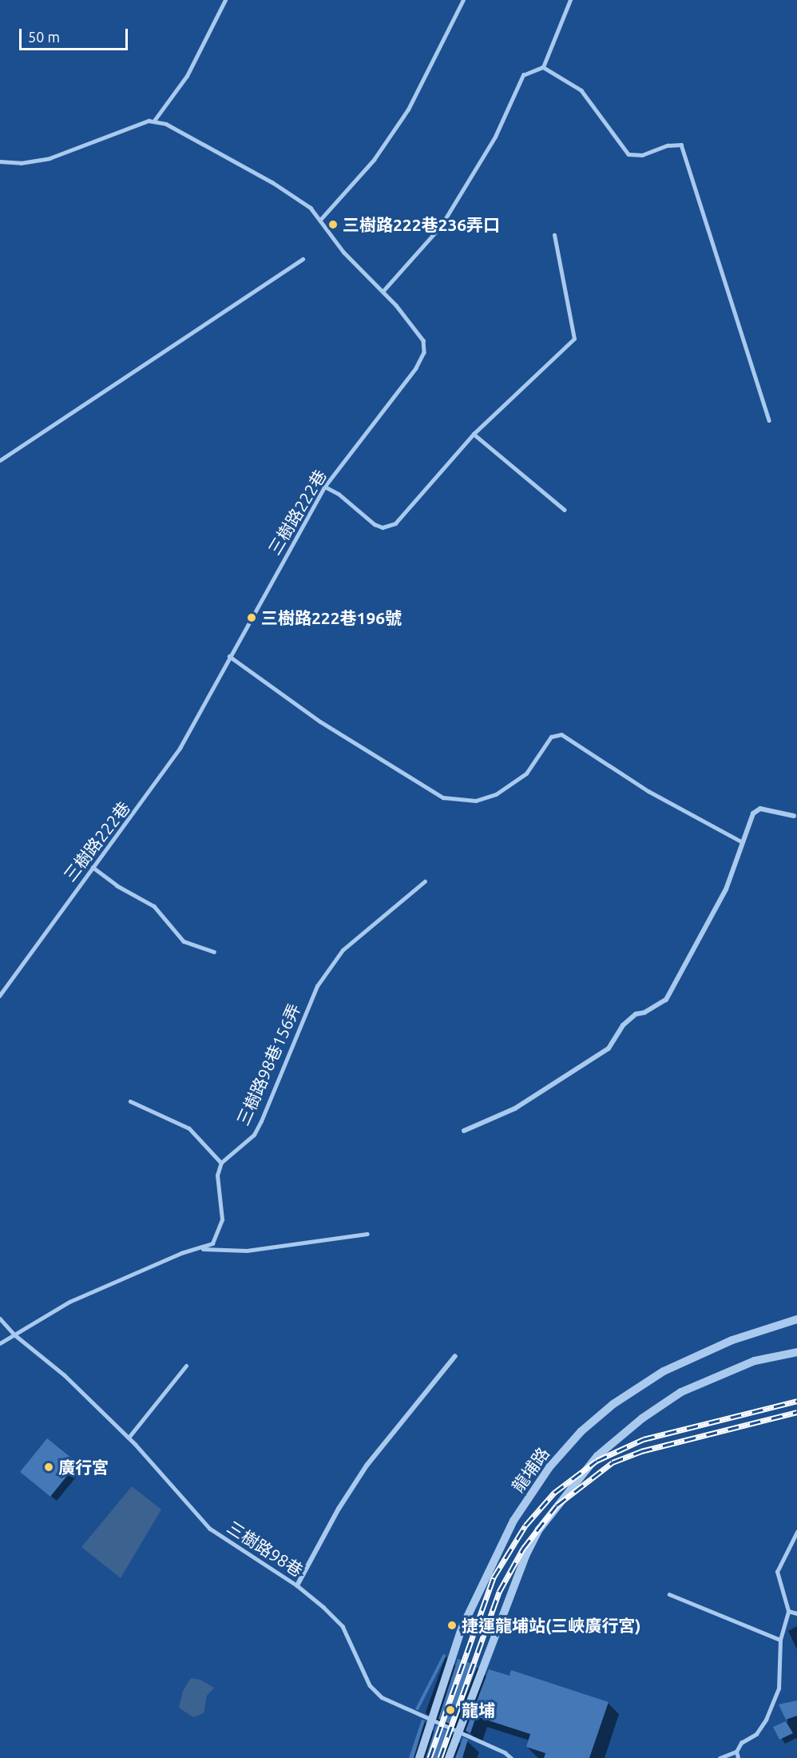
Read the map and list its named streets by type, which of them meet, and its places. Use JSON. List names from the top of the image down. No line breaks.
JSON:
{"streets":{"street":["龍埔路"],"lane":["三樹路222巷","三樹路98巷156弄","三樹路98巷"]},"crossings":[["龍埔路","三樹路98巷"]],"places":["三樹路222巷236弄口","三樹路222巷196號","廣行宮","捷運龍埔站(三峽廣行宮)","龍埔"],"scale_bar":"50 m"}
